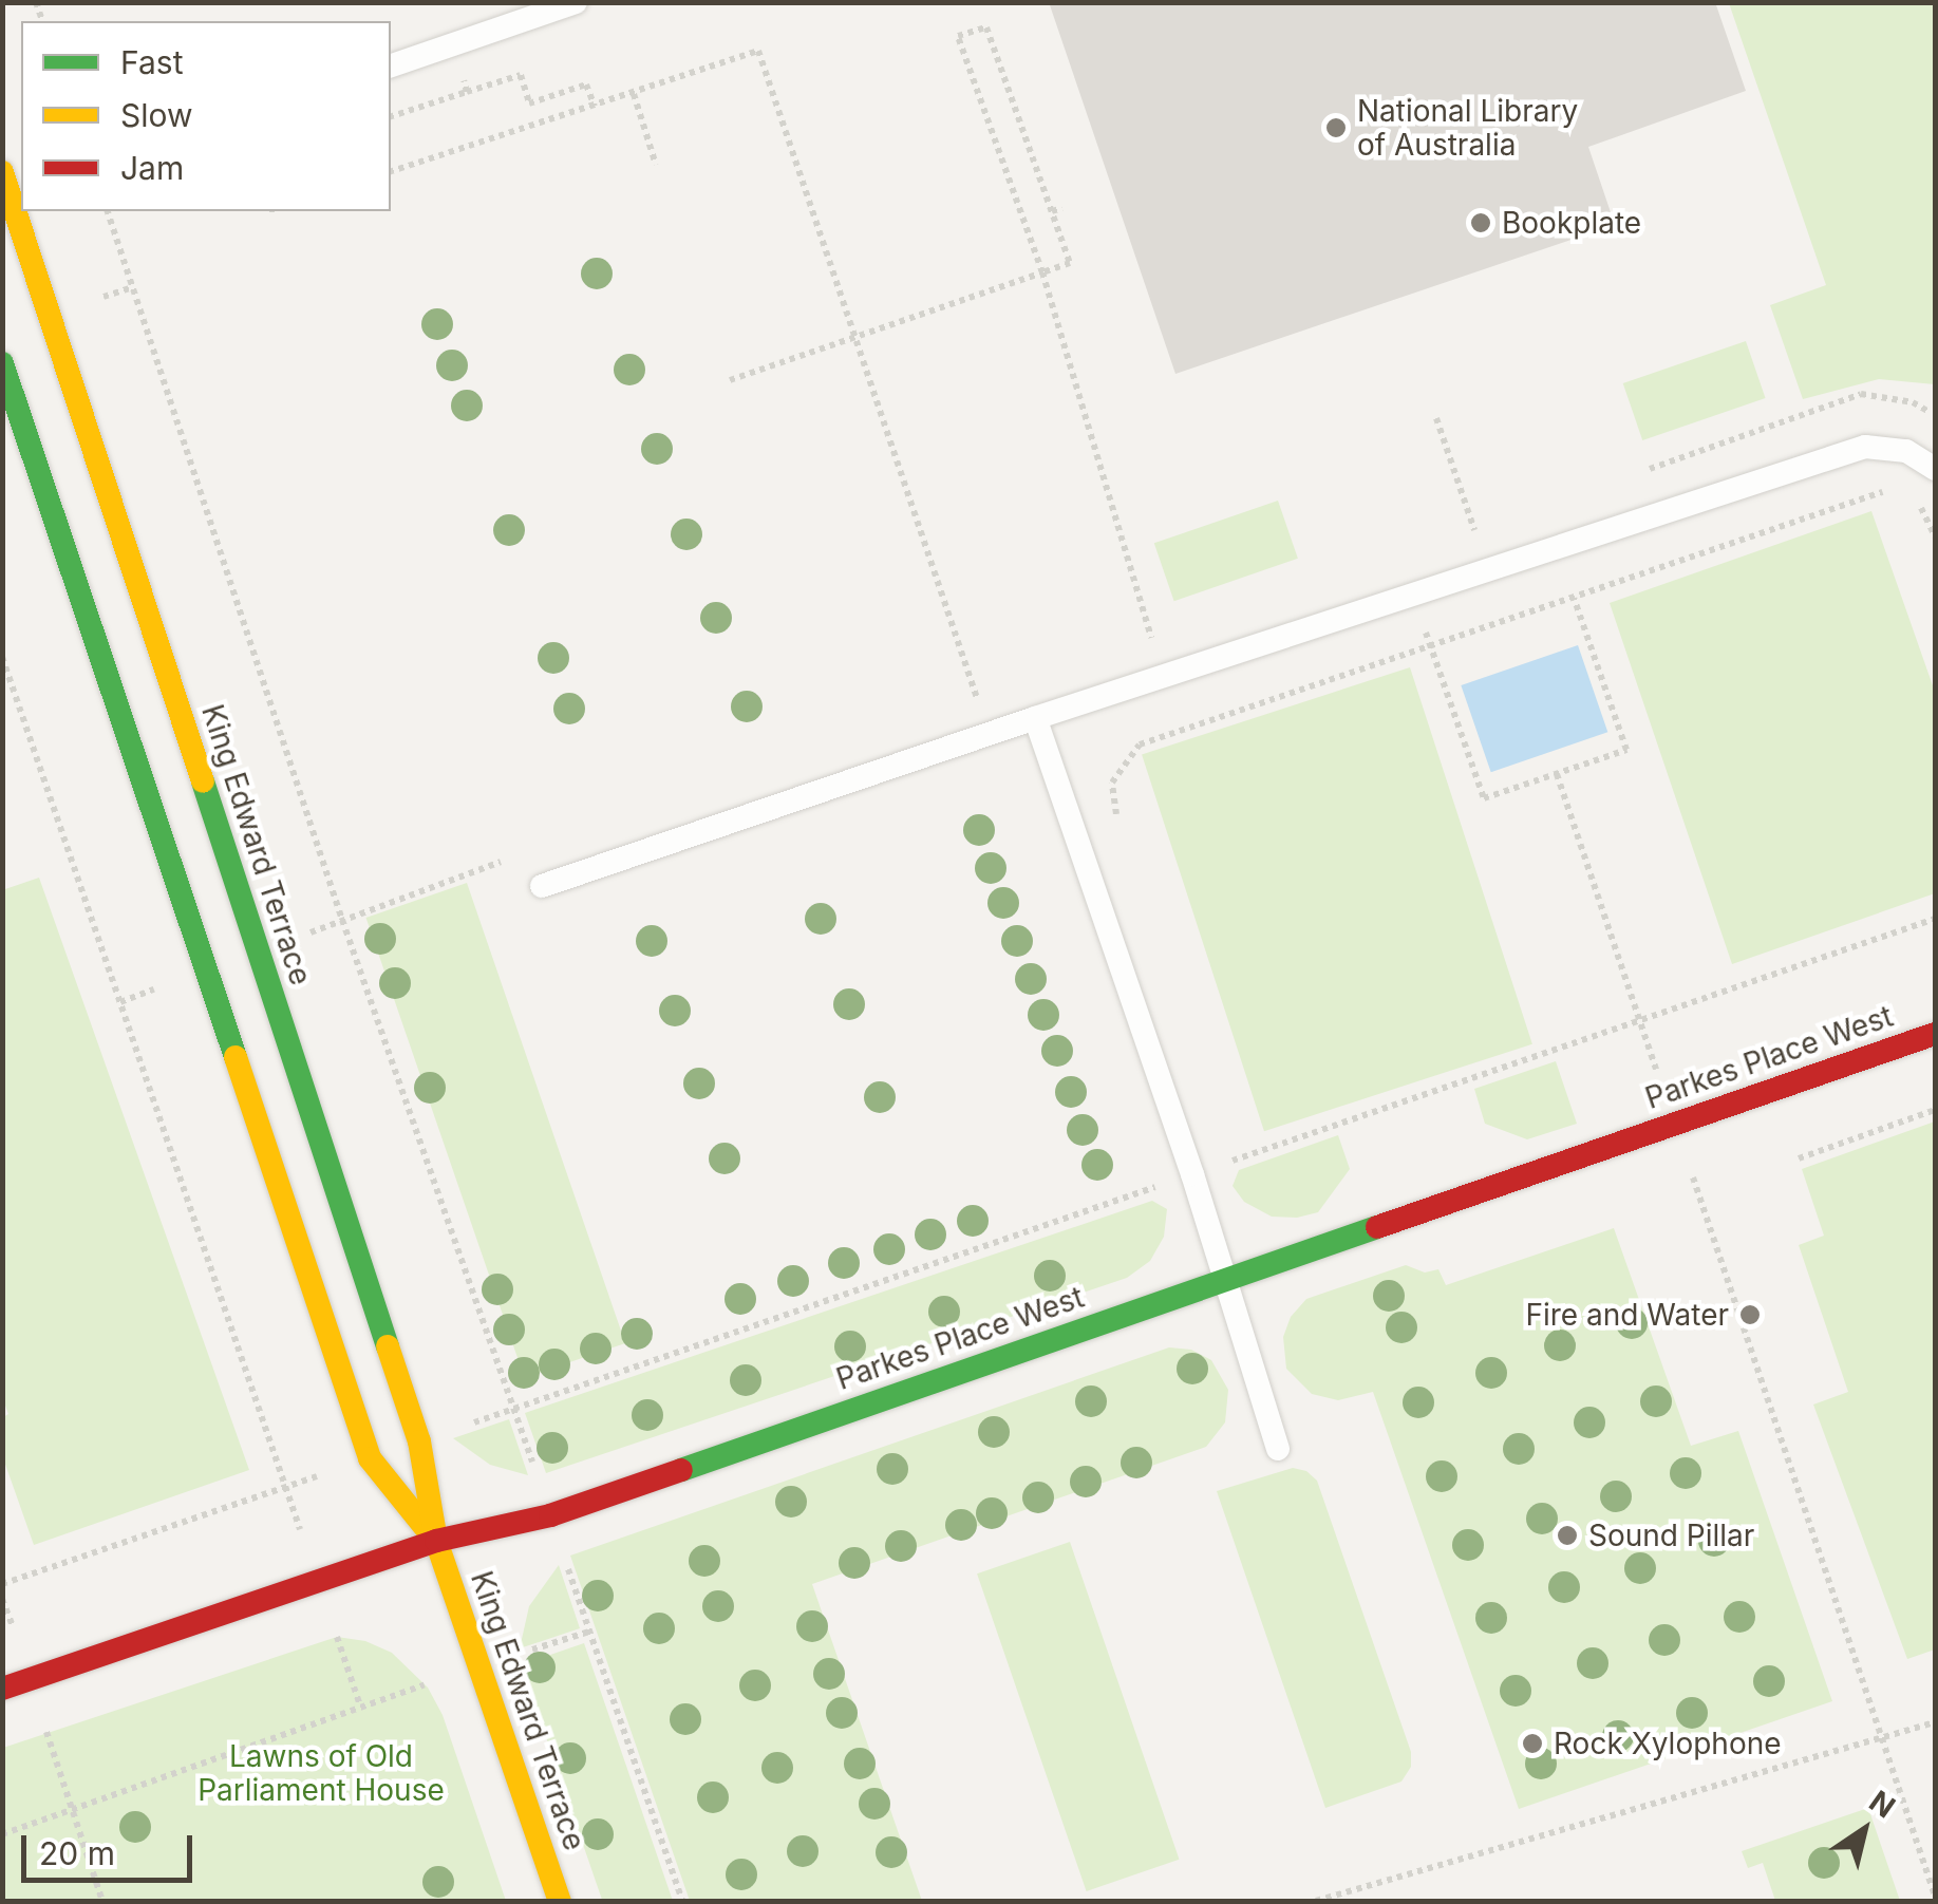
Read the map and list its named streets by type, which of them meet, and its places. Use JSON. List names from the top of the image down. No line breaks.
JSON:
{"streets":{"main road":["King Edward Terrace","Parkes Place West"]},"crossings":[["King Edward Terrace","Parkes Place West"]],"parks":["Lawns of Old Parliament House"],"places":["National Library of Australia","Bookplate","Fire and Water","Sound Pillar","Rock Xylophone"],"legend":["Fast","Slow","Jam"],"scale_bar":"20 m","north":"top right"}
